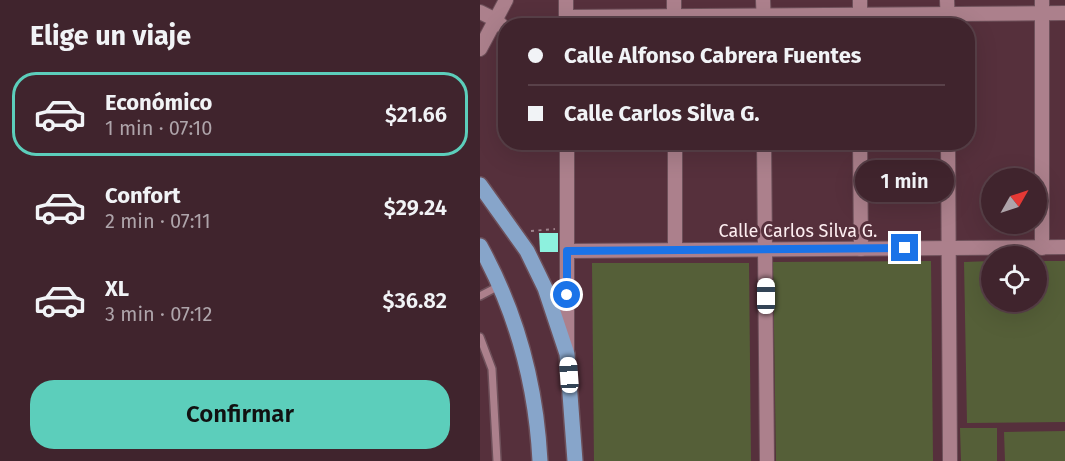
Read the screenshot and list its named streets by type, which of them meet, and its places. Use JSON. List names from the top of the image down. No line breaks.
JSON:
{"streets":{"street":["Calle Carlos Silva G."]},"north":"top right","page":{"heading":"Elige un viaje","banner":["Calle Alfonso Cabrera Fuentes","Calle Carlos Silva G."],"list":[{"name":"Económico","note":"1 min · 07:10","value":"$21.66"},{"name":"Confort","note":"2 min · 07:11","value":"$29.24"},{"name":"XL","note":"3 min · 07:12","value":"$36.82"}],"bubble":"1 min","buttons":"Confirmar"}}
